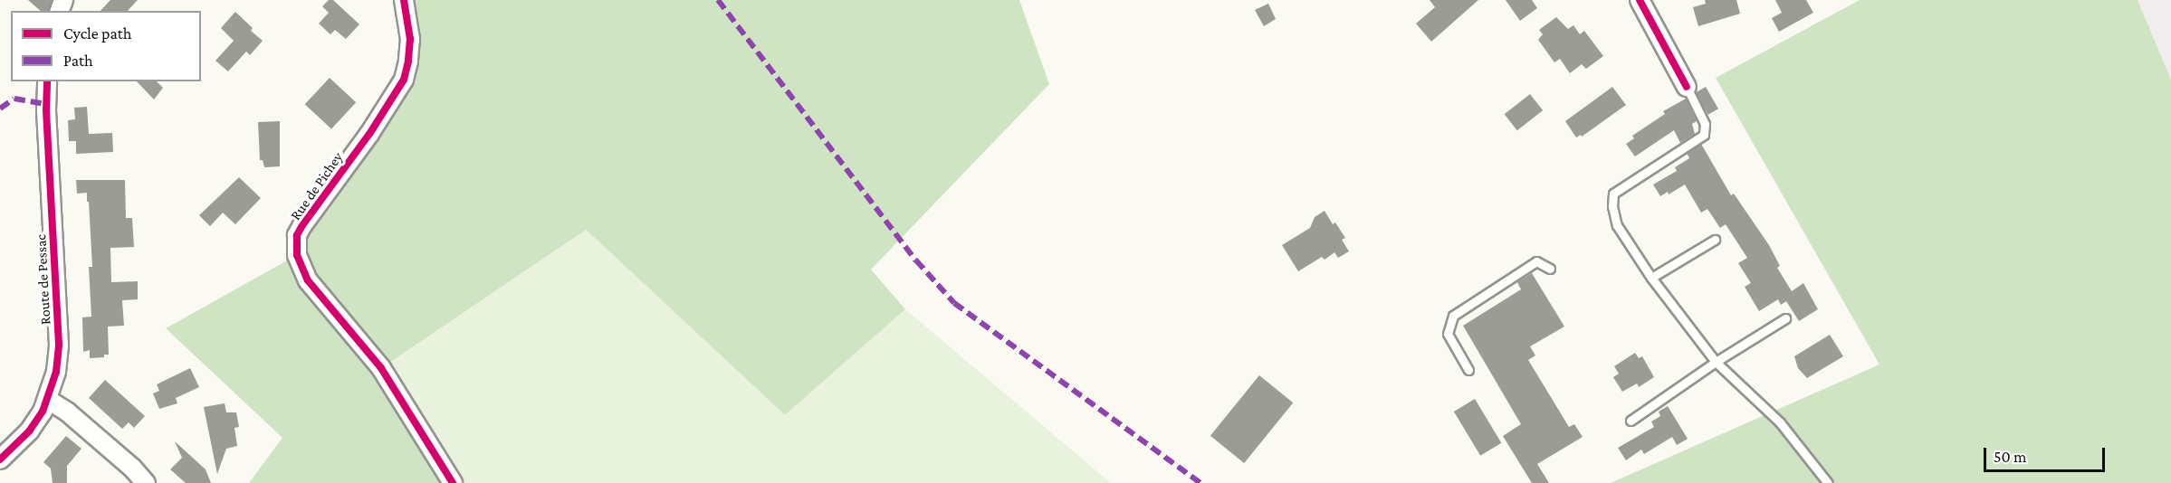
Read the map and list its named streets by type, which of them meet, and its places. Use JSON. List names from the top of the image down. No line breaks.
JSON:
{"streets":{"street":["Rue de Pichey","Route de Pessac"]},"legend":["Cycle path","Path"],"scale_bar":"50 m"}
